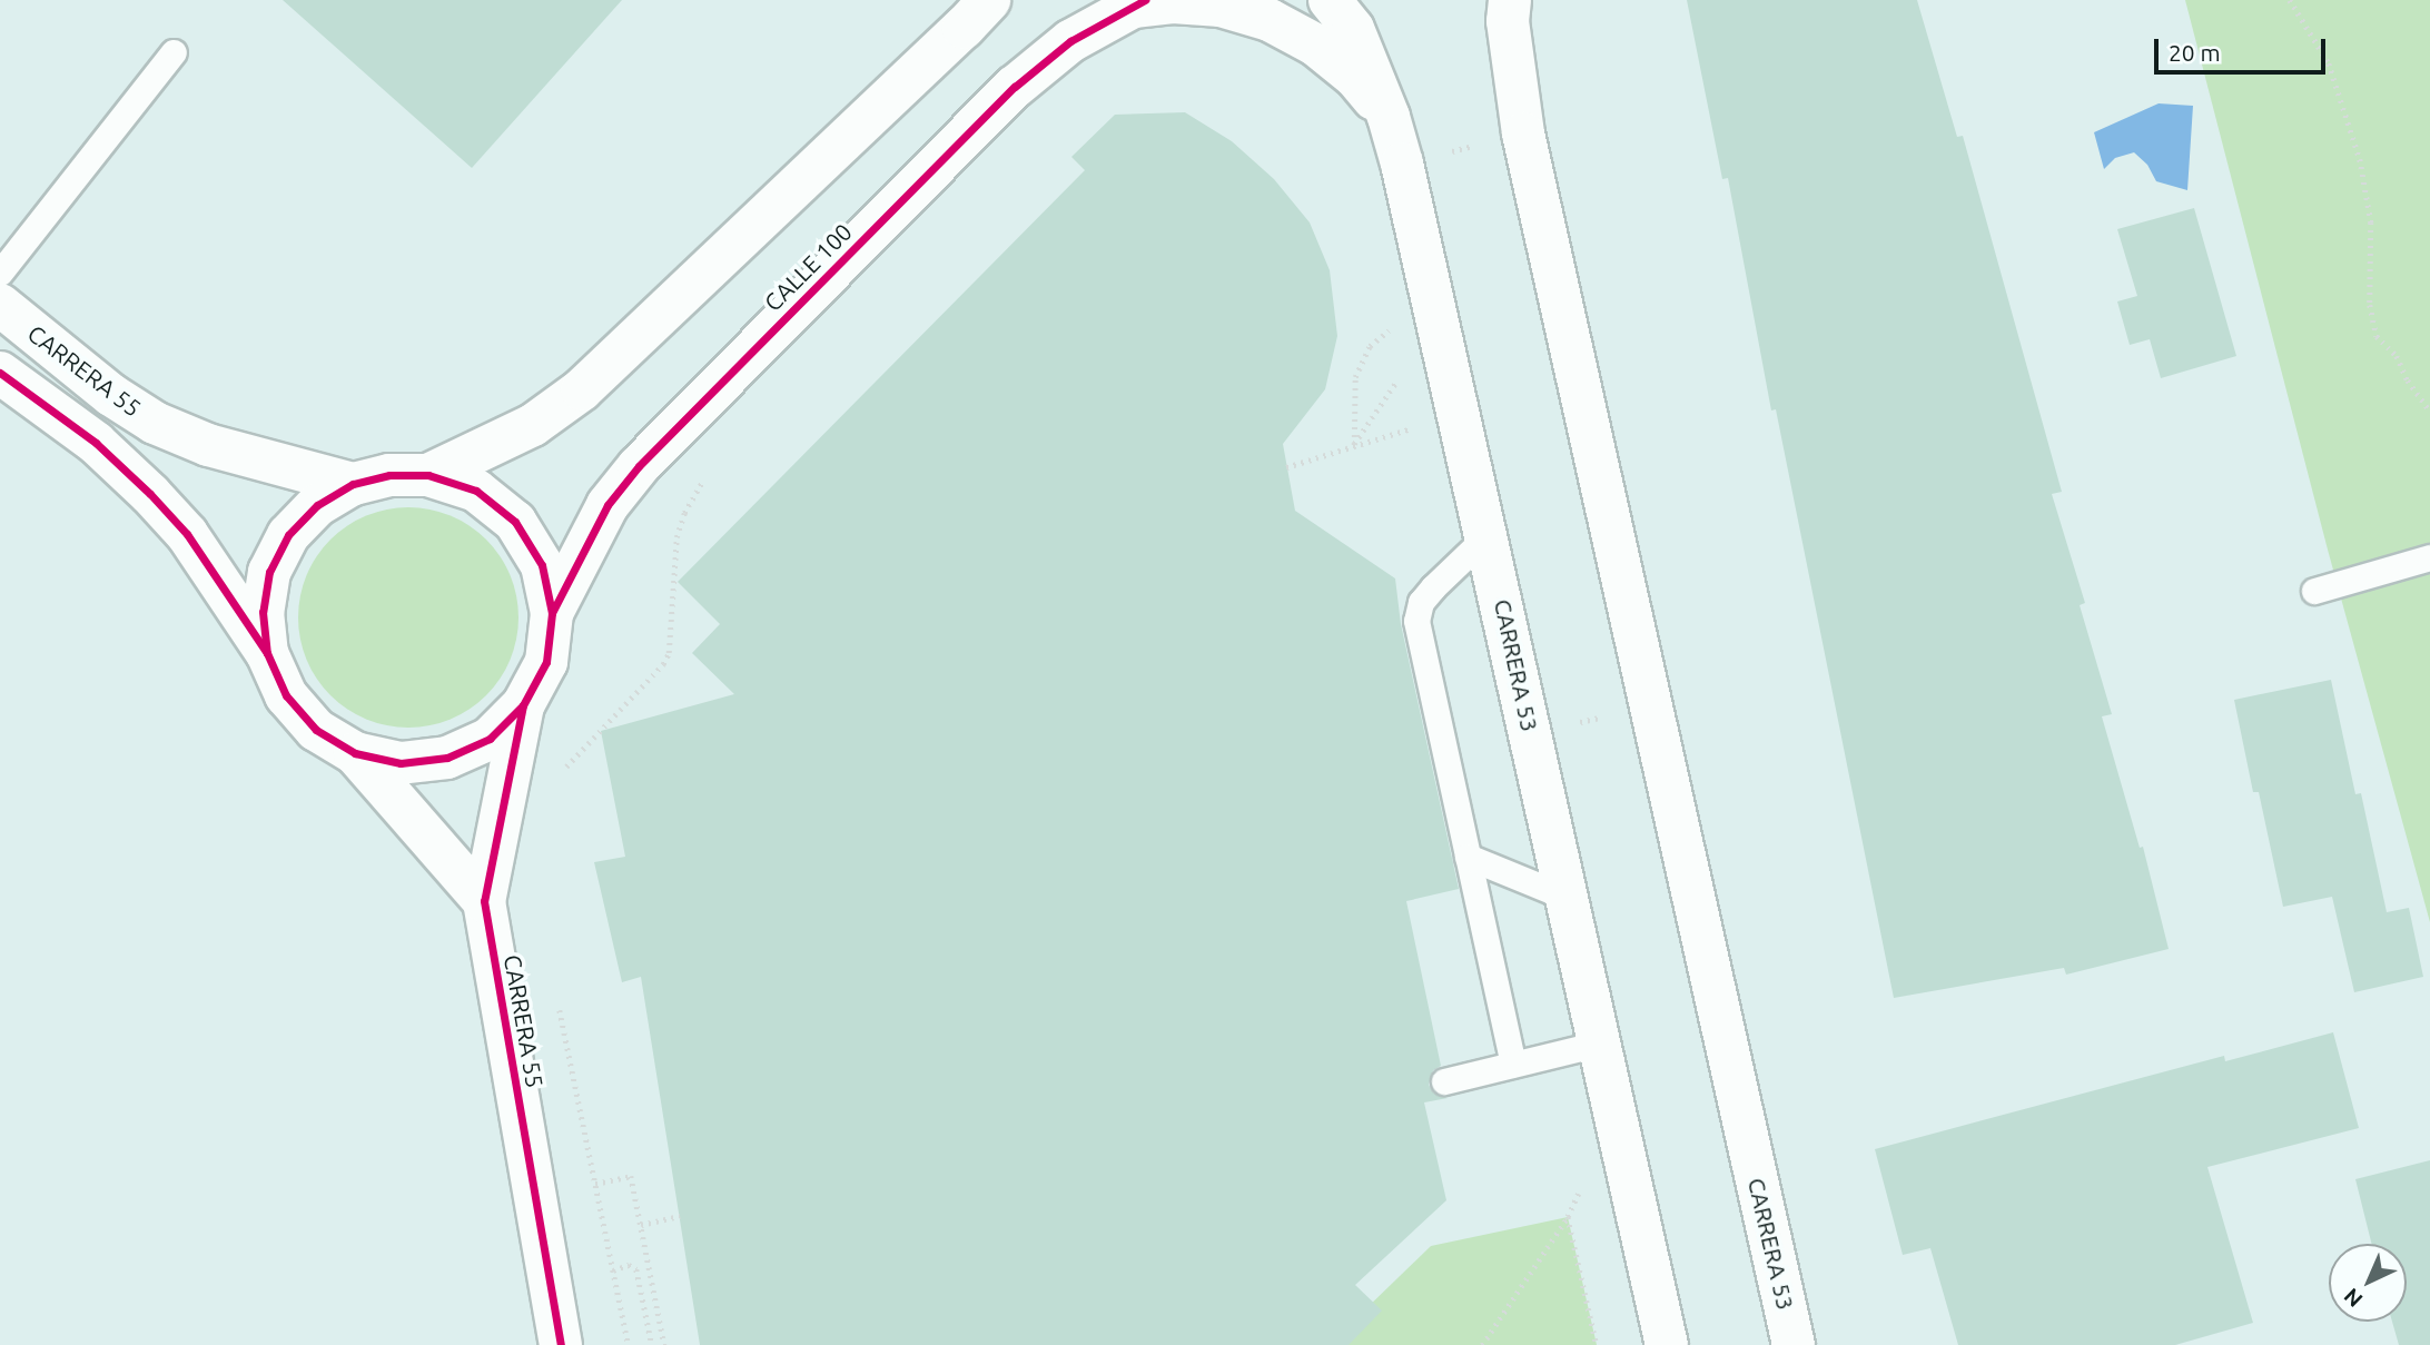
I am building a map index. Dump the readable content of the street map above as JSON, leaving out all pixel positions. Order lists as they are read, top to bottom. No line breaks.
{"streets":{"street":["CALLE 100","CARRERA 55","CARRERA 53"]},"scale_bar":"20 m","north":"bottom left"}
